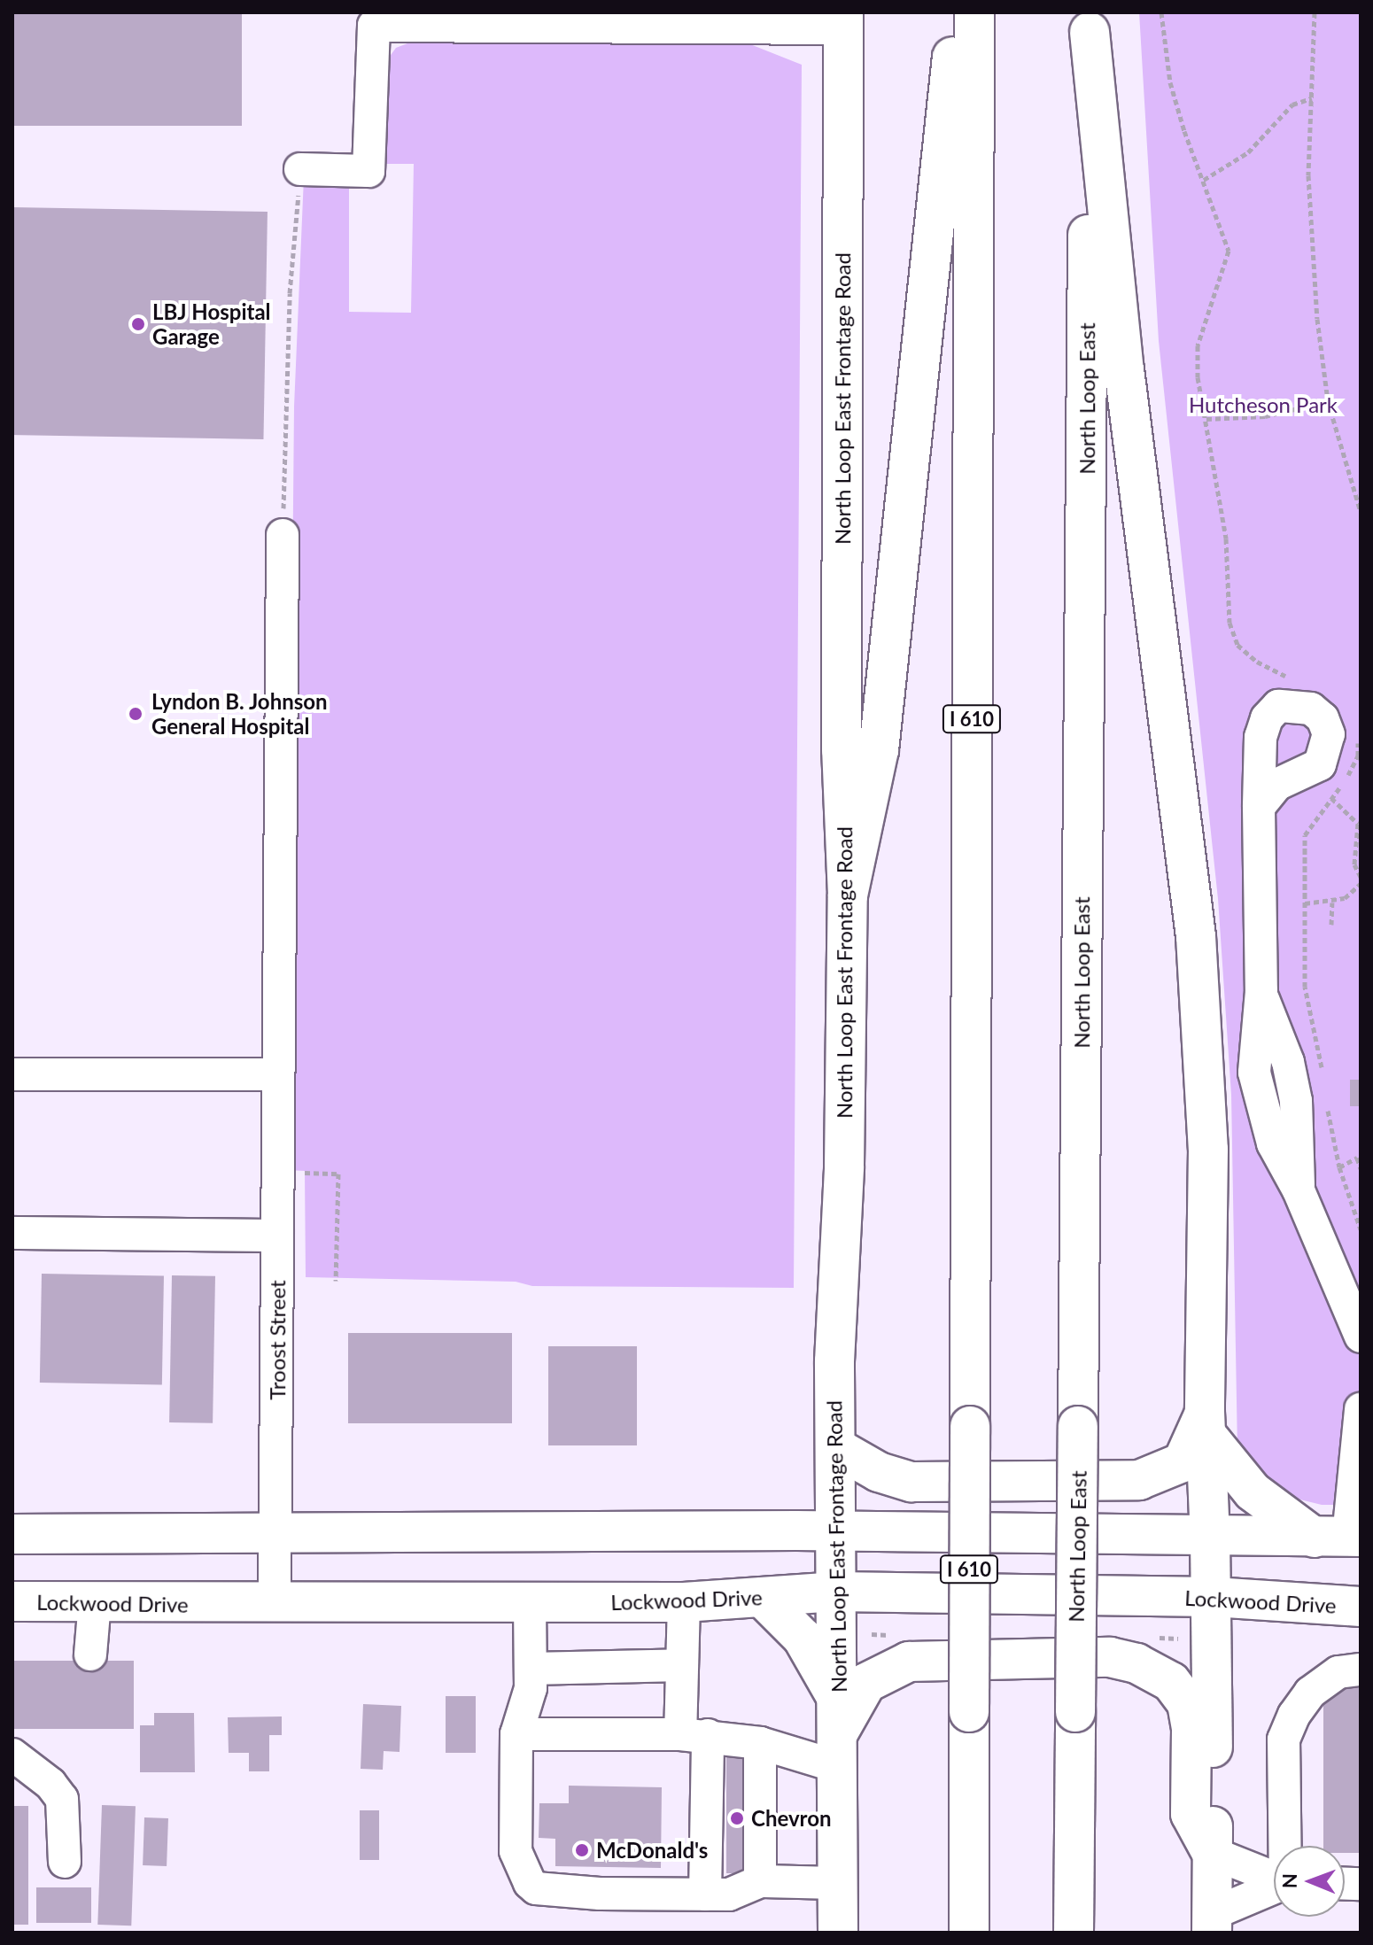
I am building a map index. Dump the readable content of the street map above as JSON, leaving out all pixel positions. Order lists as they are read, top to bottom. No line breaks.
{"streets":{"main road":["North Loop East Frontage Road","North Loop East","I 610","Lockwood Drive"],"street":["Troost Street"]},"crossings":[["North Loop East Frontage Road","Lockwood Drive"],["Troost Street","Lockwood Drive"]],"parks":["Hutcheson Park"],"places":["LBJ Hospital Garage","Lyndon B. Johnson General Hospital","Chevron","McDonald's"],"north":"left"}
